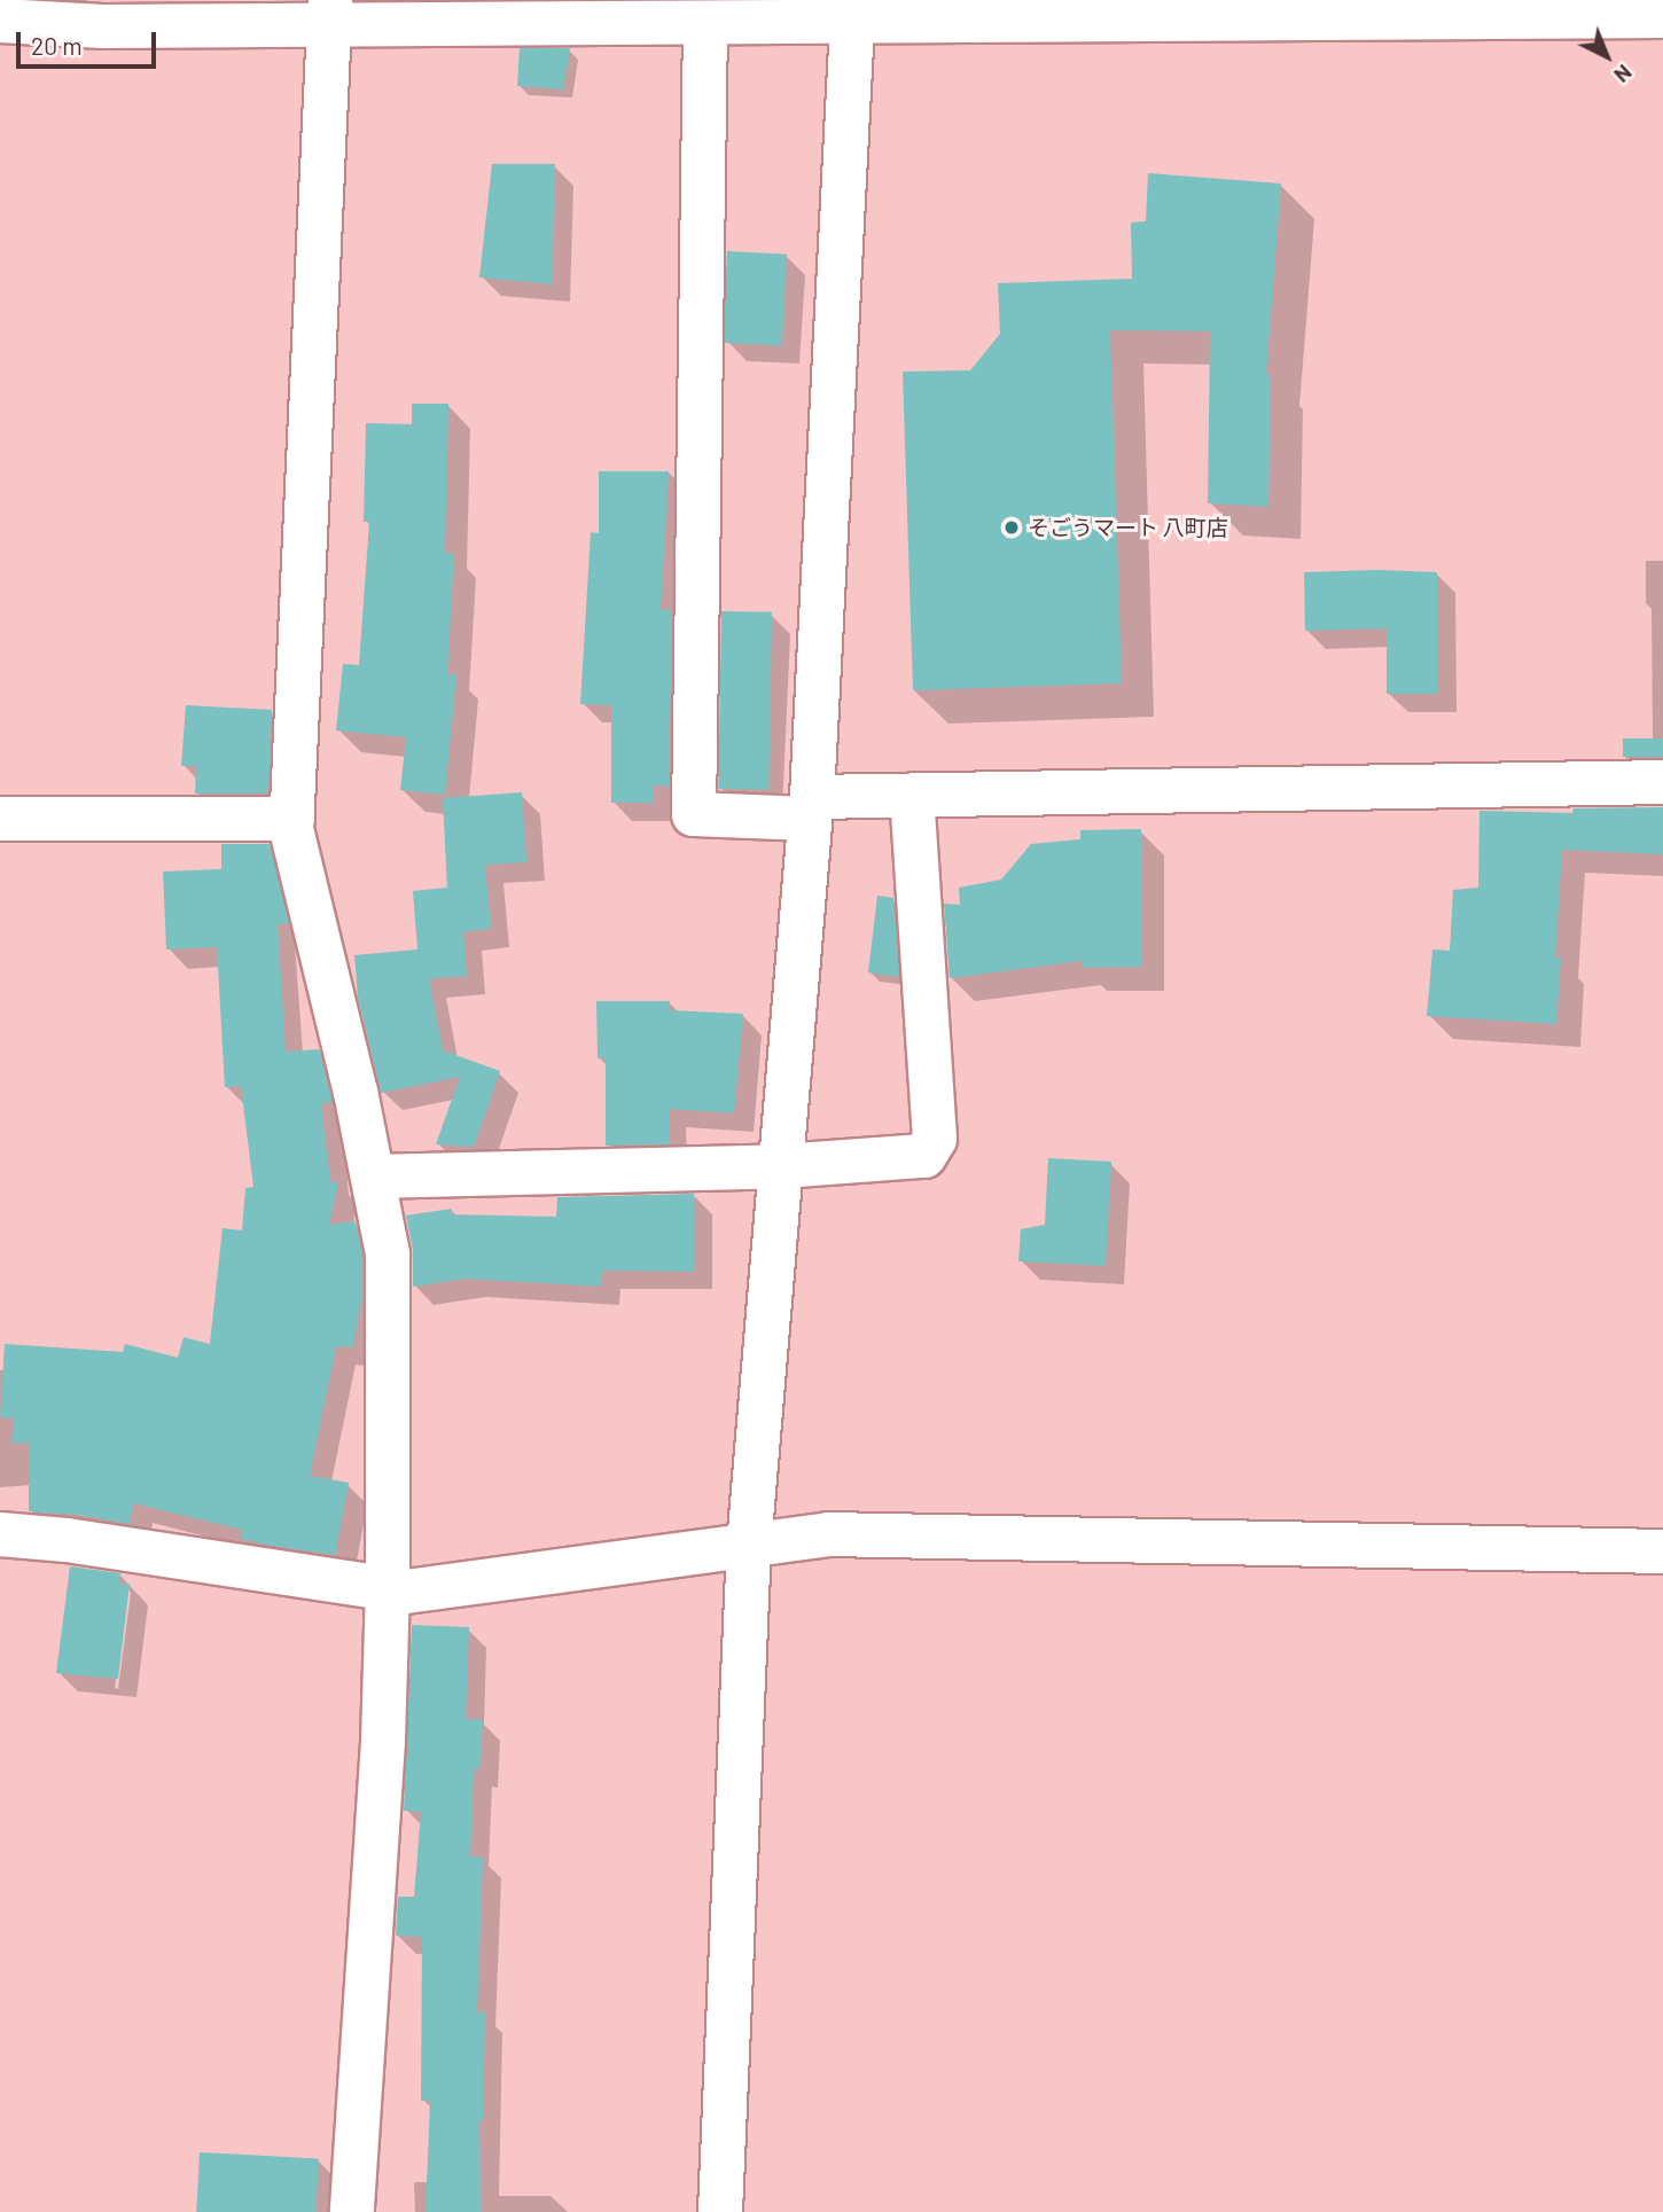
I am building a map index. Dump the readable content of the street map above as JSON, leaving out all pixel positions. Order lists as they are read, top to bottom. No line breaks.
{"places":["そごうマート 八町店"],"scale_bar":"20 m","north":"bottom right"}
